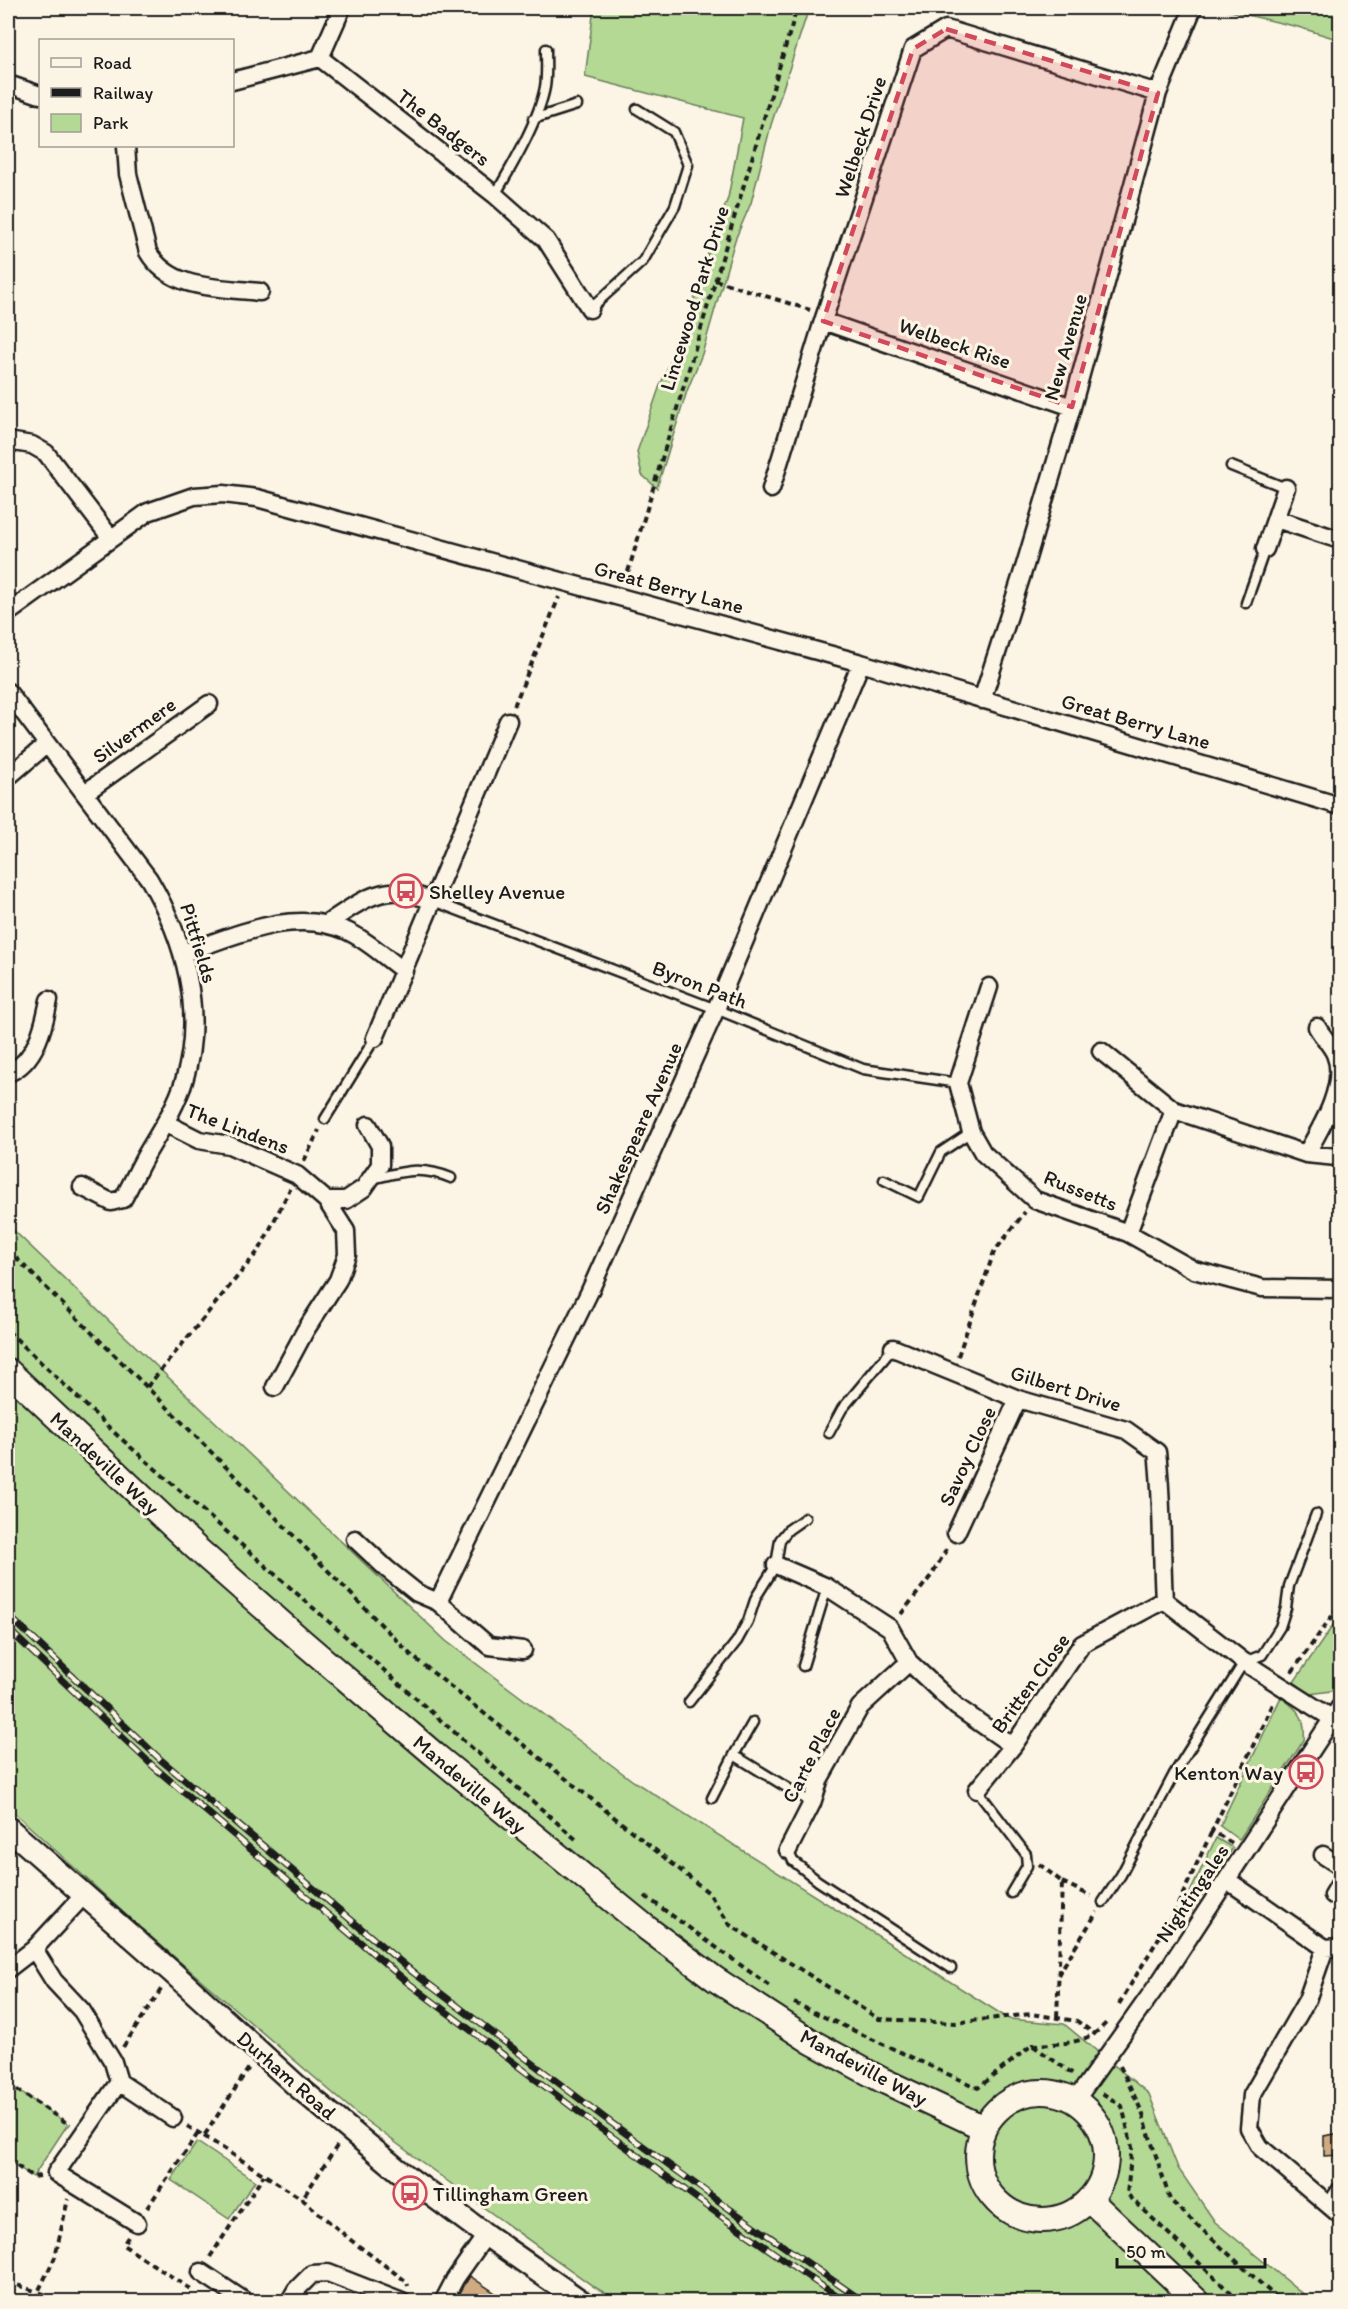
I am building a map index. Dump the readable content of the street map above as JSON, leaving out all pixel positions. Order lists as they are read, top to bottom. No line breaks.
{"streets":{"main road":["Mandeville Way"],"street":["The Badgers","Welbeck Drive","Welbeck Rise","New Avenue","Great Berry Lane","Silvermere","Pittfields","The Lindens","Shakespeare Avenue","Russetts","Gilbert Drive","Savoy Close","Britten Close","Carte Place","Nightingales","Durham Road"],"lane":["Byron Path"],"path":["Lincewood Park Drive"]},"crossings":[["Welbeck Drive","Welbeck Rise"],["Welbeck Drive","New Avenue"],["Lincewood Park Drive","Great Berry Lane"],["Welbeck Rise","New Avenue"],["New Avenue","Great Berry Lane"],["Great Berry Lane","Shakespeare Avenue"],["Silvermere","Pittfields"],["Pittfields","The Lindens"],["Byron Path","Shakespeare Avenue"],["Byron Path","Russetts"],["Gilbert Drive","Savoy Close"],["Gilbert Drive","Britten Close"],["Mandeville Way","Nightingales"]],"places":{"bus stop":["Shelley Avenue","Kenton Way","Tillingham Green"]},"legend":["Road","Railway","Park"],"scale_bar":"50 m"}
